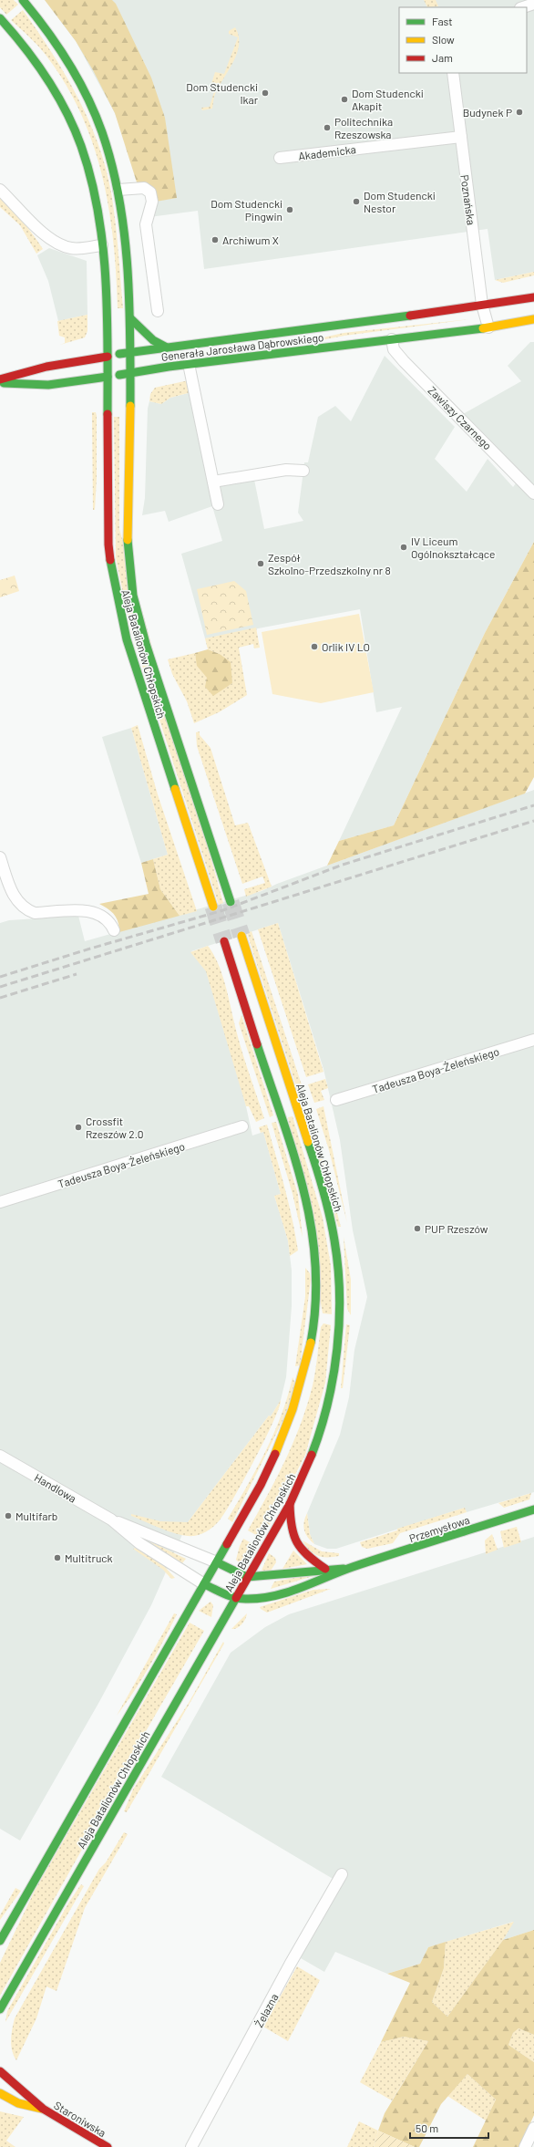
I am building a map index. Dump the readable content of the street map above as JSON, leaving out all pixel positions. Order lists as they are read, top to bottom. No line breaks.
{"streets":{"main road":["Generała Jarosława Dąbrowskiego","Aleja Batalionów Chłopskich","Przemysłowa","Staroniwska"],"street":["Akademicka","Poznańska","Zawiszy Czarnego","Tadeusza Boya-Żeleńskiego","Handlowa","Żelazna"]},"crossings":[["Akademicka","Poznańska"],["Poznańska","Generała Jarosława Dąbrowskiego"],["Generała Jarosława Dąbrowskiego","Zawiszy Czarnego"],["Generała Jarosława Dąbrowskiego","Aleja Batalionów Chłopskich"],["Aleja Batalionów Chłopskich","Handlowa"],["Aleja Batalionów Chłopskich","Przemysłowa"]],"places":["Dom Studencki Ikar","Dom Studencki Akapit","Budynek P","Politechnika Rzeszowska","Dom Studencki Nestor","Dom Studencki Pingwin","Archiwum X","IV Liceum Ogólnokształcące","Zespół Szkolno-Przedszkolny nr 8","Orlik IV LO","Crossfit Rzeszów 2.0","PUP Rzeszów","Multifarb","Multitruck"],"legend":["Fast","Slow","Jam"],"scale_bar":"50 m"}
